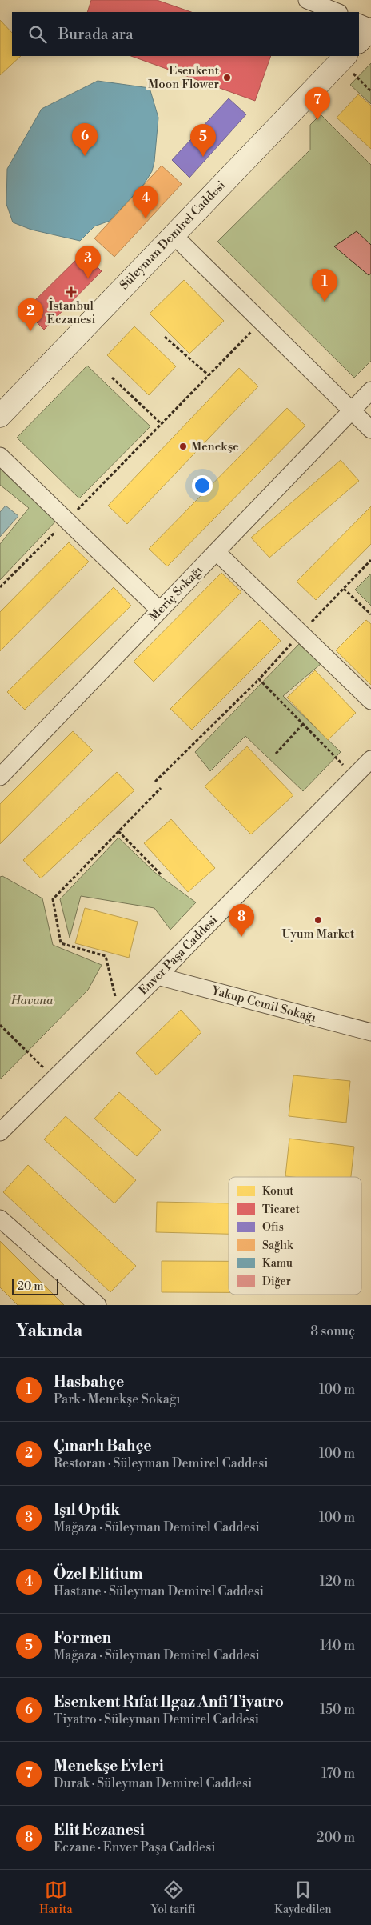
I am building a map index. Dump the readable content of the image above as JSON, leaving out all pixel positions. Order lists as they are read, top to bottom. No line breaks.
{"streets":{"main road":["Süleyman Demirel Caddesi"],"street":["Meriç Sokağı","Enver Paşa Caddesi","Yakup Cemil Sokağı"]},"crossings":[["Enver Paşa Caddesi","Yakup Cemil Sokağı"]],"parks":["Havana"],"places":{"other":["Esenkent Moon Flower","Menekşe","Uyum Market"],"health":["İstanbul Eczanesi"]},"legend":["Konut","Ticaret","Ofis","Sağlık","Kamu","Diğer"],"scale_bar":"20 m","page":{"search":"Burada ara","pins":["7","6","5","4","3","1","2","8"],"scale":"20 m","heading":["Yakında","8 sonuç"],"list":[{"mark":"1","name":"Hasbahçe","note":"Park · Menekşe Sokağı","value":"100 m"},{"mark":"2","name":"Çınarlı Bahçe","note":"Restoran · Süleyman Demirel Caddesi","value":"100 m"},{"mark":"3","name":"Işıl Optik","note":"Mağaza · Süleyman Demirel Caddesi","value":"100 m"},{"mark":"4","name":"Özel Elitium","note":"Hastane · Süleyman Demirel Caddesi","value":"120 m"},{"mark":"5","name":"Formen","note":"Mağaza · Süleyman Demirel Caddesi","value":"140 m"},{"mark":"6","name":"Esenkent Rıfat Ilgaz Anfi Tiyatro","note":"Tiyatro · Süleyman Demirel Caddesi","value":"150 m"},{"mark":"7","name":"Menekşe Evleri","note":"Durak · Süleyman Demirel Caddesi","value":"170 m"},{"mark":"8","name":"Elit Eczanesi","note":"Eczane · Enver Paşa Caddesi","value":"200 m"}],"nav":["Harita","Yol tarifi","Kaydedilen"]}}
